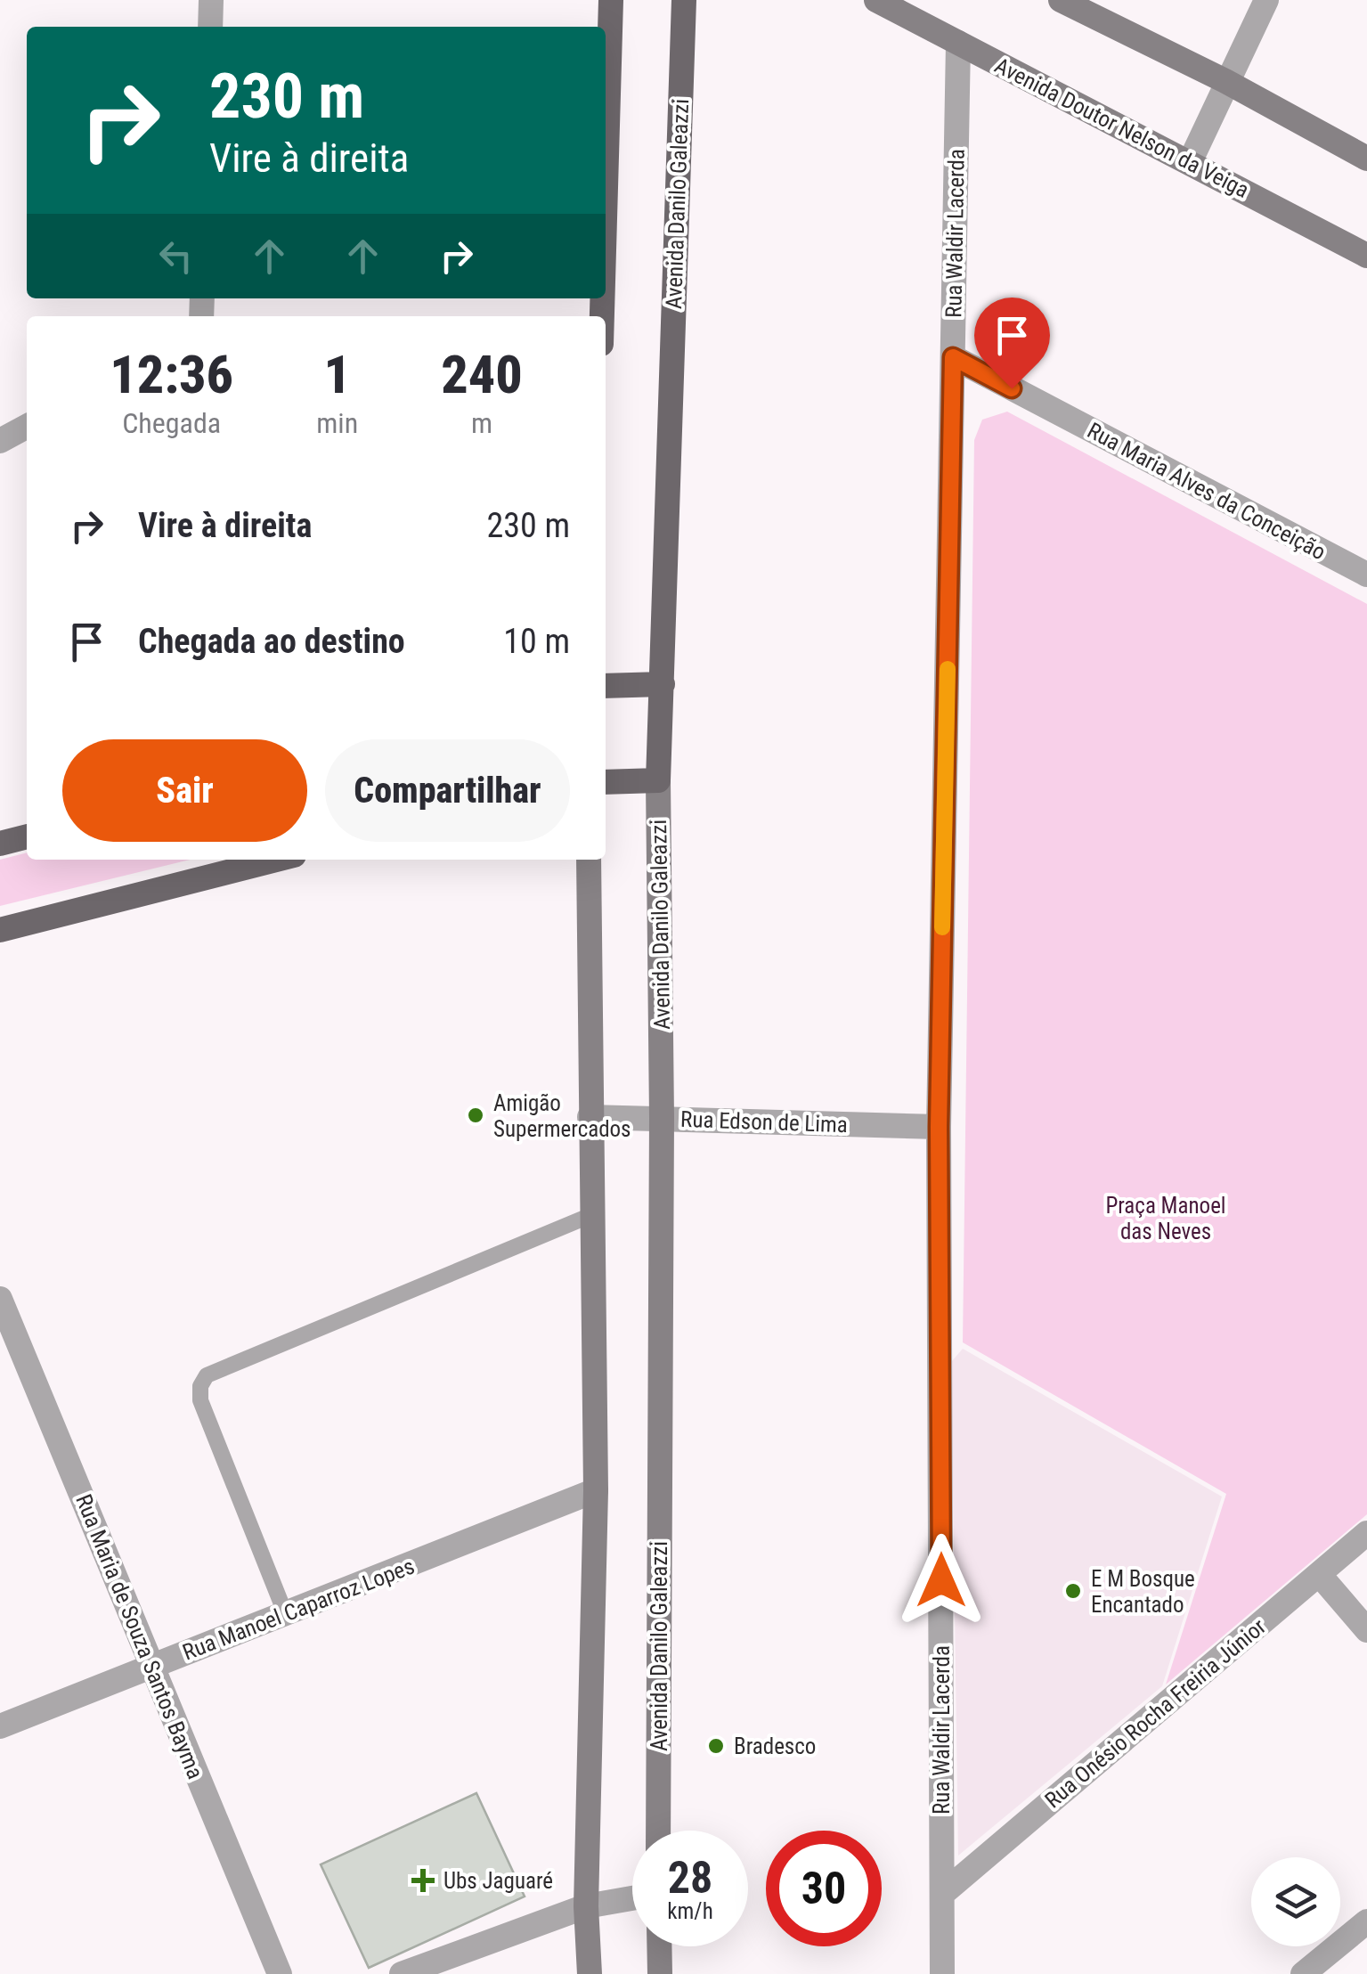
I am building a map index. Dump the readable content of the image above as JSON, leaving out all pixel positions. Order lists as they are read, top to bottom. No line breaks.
{"streets":{"main road":["Avenida Doutor Nelson da Veiga","Avenida Danilo Galeazzi"],"street":["Rua Waldir Lacerda","Rua Maria Alves da Conceição","Rua Edson de Lima","Rua Manoel Caparroz Lopes","Rua Maria de Souza Santos Bayma","Rua Onésio Rocha Freiria Júnior"]},"crossings":[["Avenida Doutor Nelson da Veiga","Rua Waldir Lacerda"],["Avenida Danilo Galeazzi","Rua Edson de Lima"],["Rua Waldir Lacerda","Rua Maria Alves da Conceição"],["Rua Waldir Lacerda","Rua Edson de Lima"],["Rua Waldir Lacerda","Rua Onésio Rocha Freiria Júnior"],["Rua Manoel Caparroz Lopes","Rua Maria de Souza Santos Bayma"]],"parks":["Praça Manoel das Neves"],"places":{"other":["Amigão Supermercados","E M Bosque Encantado","Bradesco"],"health":["Ubs Jaguaré"]},"page":{"turn":["230 m","Vire à direita"],"eta":["12:36","Chegada","1","min","240","m"],"list":[{"name":"Vire à direita","value":"230 m"},{"name":"Chegada ao destino","value":"10 m"}],"buttons":["Sair","Compartilhar"],"speed":"28 km/h","limit":"30"}}
